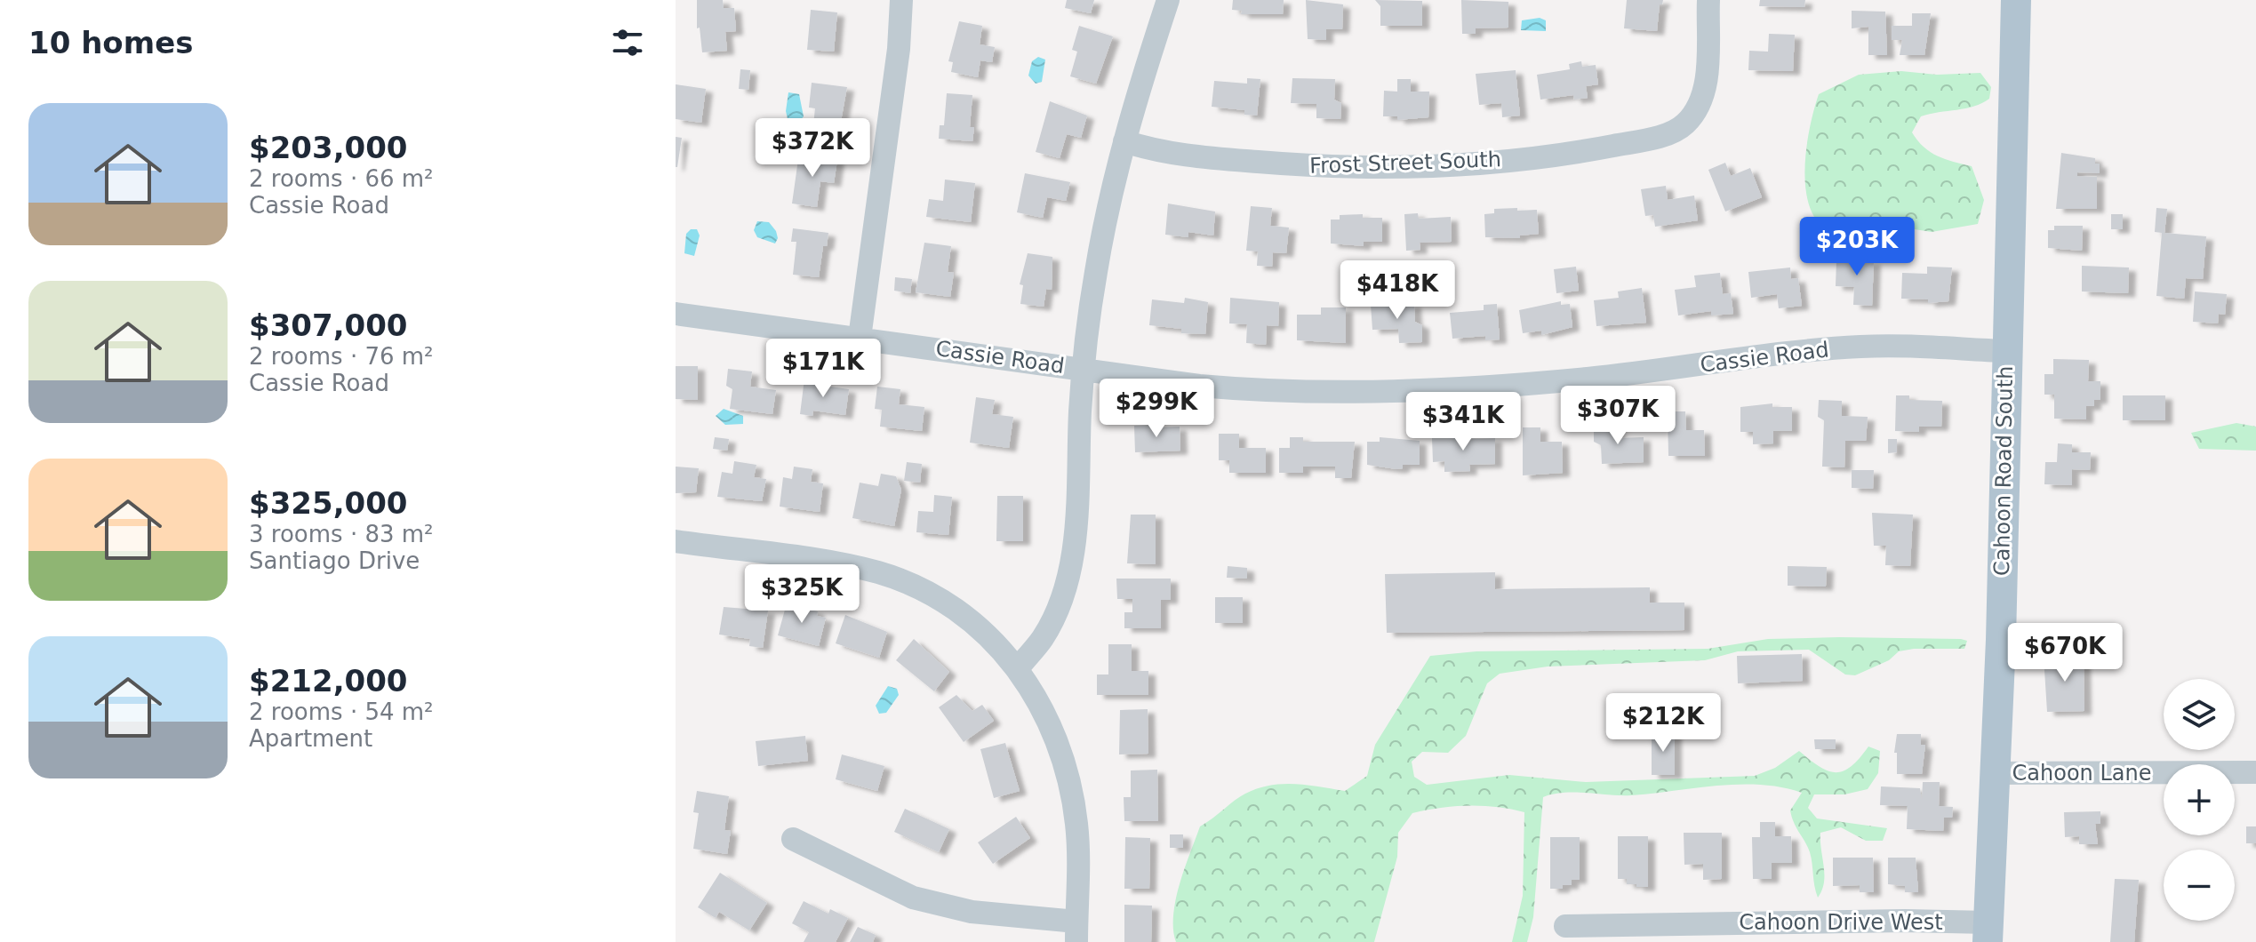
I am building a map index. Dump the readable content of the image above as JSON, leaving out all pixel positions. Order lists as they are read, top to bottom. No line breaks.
{"streets":{"main road":["Cahoon Road South"],"street":["Frost Street South","Cassie Road","Cahoon Lane","Cahoon Drive West"]},"crossings":[["Cassie Road","Cahoon Road South"],["Cahoon Road South","Cahoon Lane"],["Cahoon Road South","Cahoon Drive West"]],"page":{"heading":"10 homes","list":[{"name":"$203,000","note":"2 rooms · 66 m² · Cassie Road"},{"name":"$307,000","note":"2 rooms · 76 m² · Cassie Road"},{"name":"$325,000","note":"3 rooms · 83 m² · Santiago Drive"},{"name":"$212,000","note":"2 rooms · 54 m² · Apartment"}],"price":["$372K","$203K","$418K","$171K","$299K","$307K","$341K","$325K","$670K","$212K"],"map_buttons":["+","−"]}}
